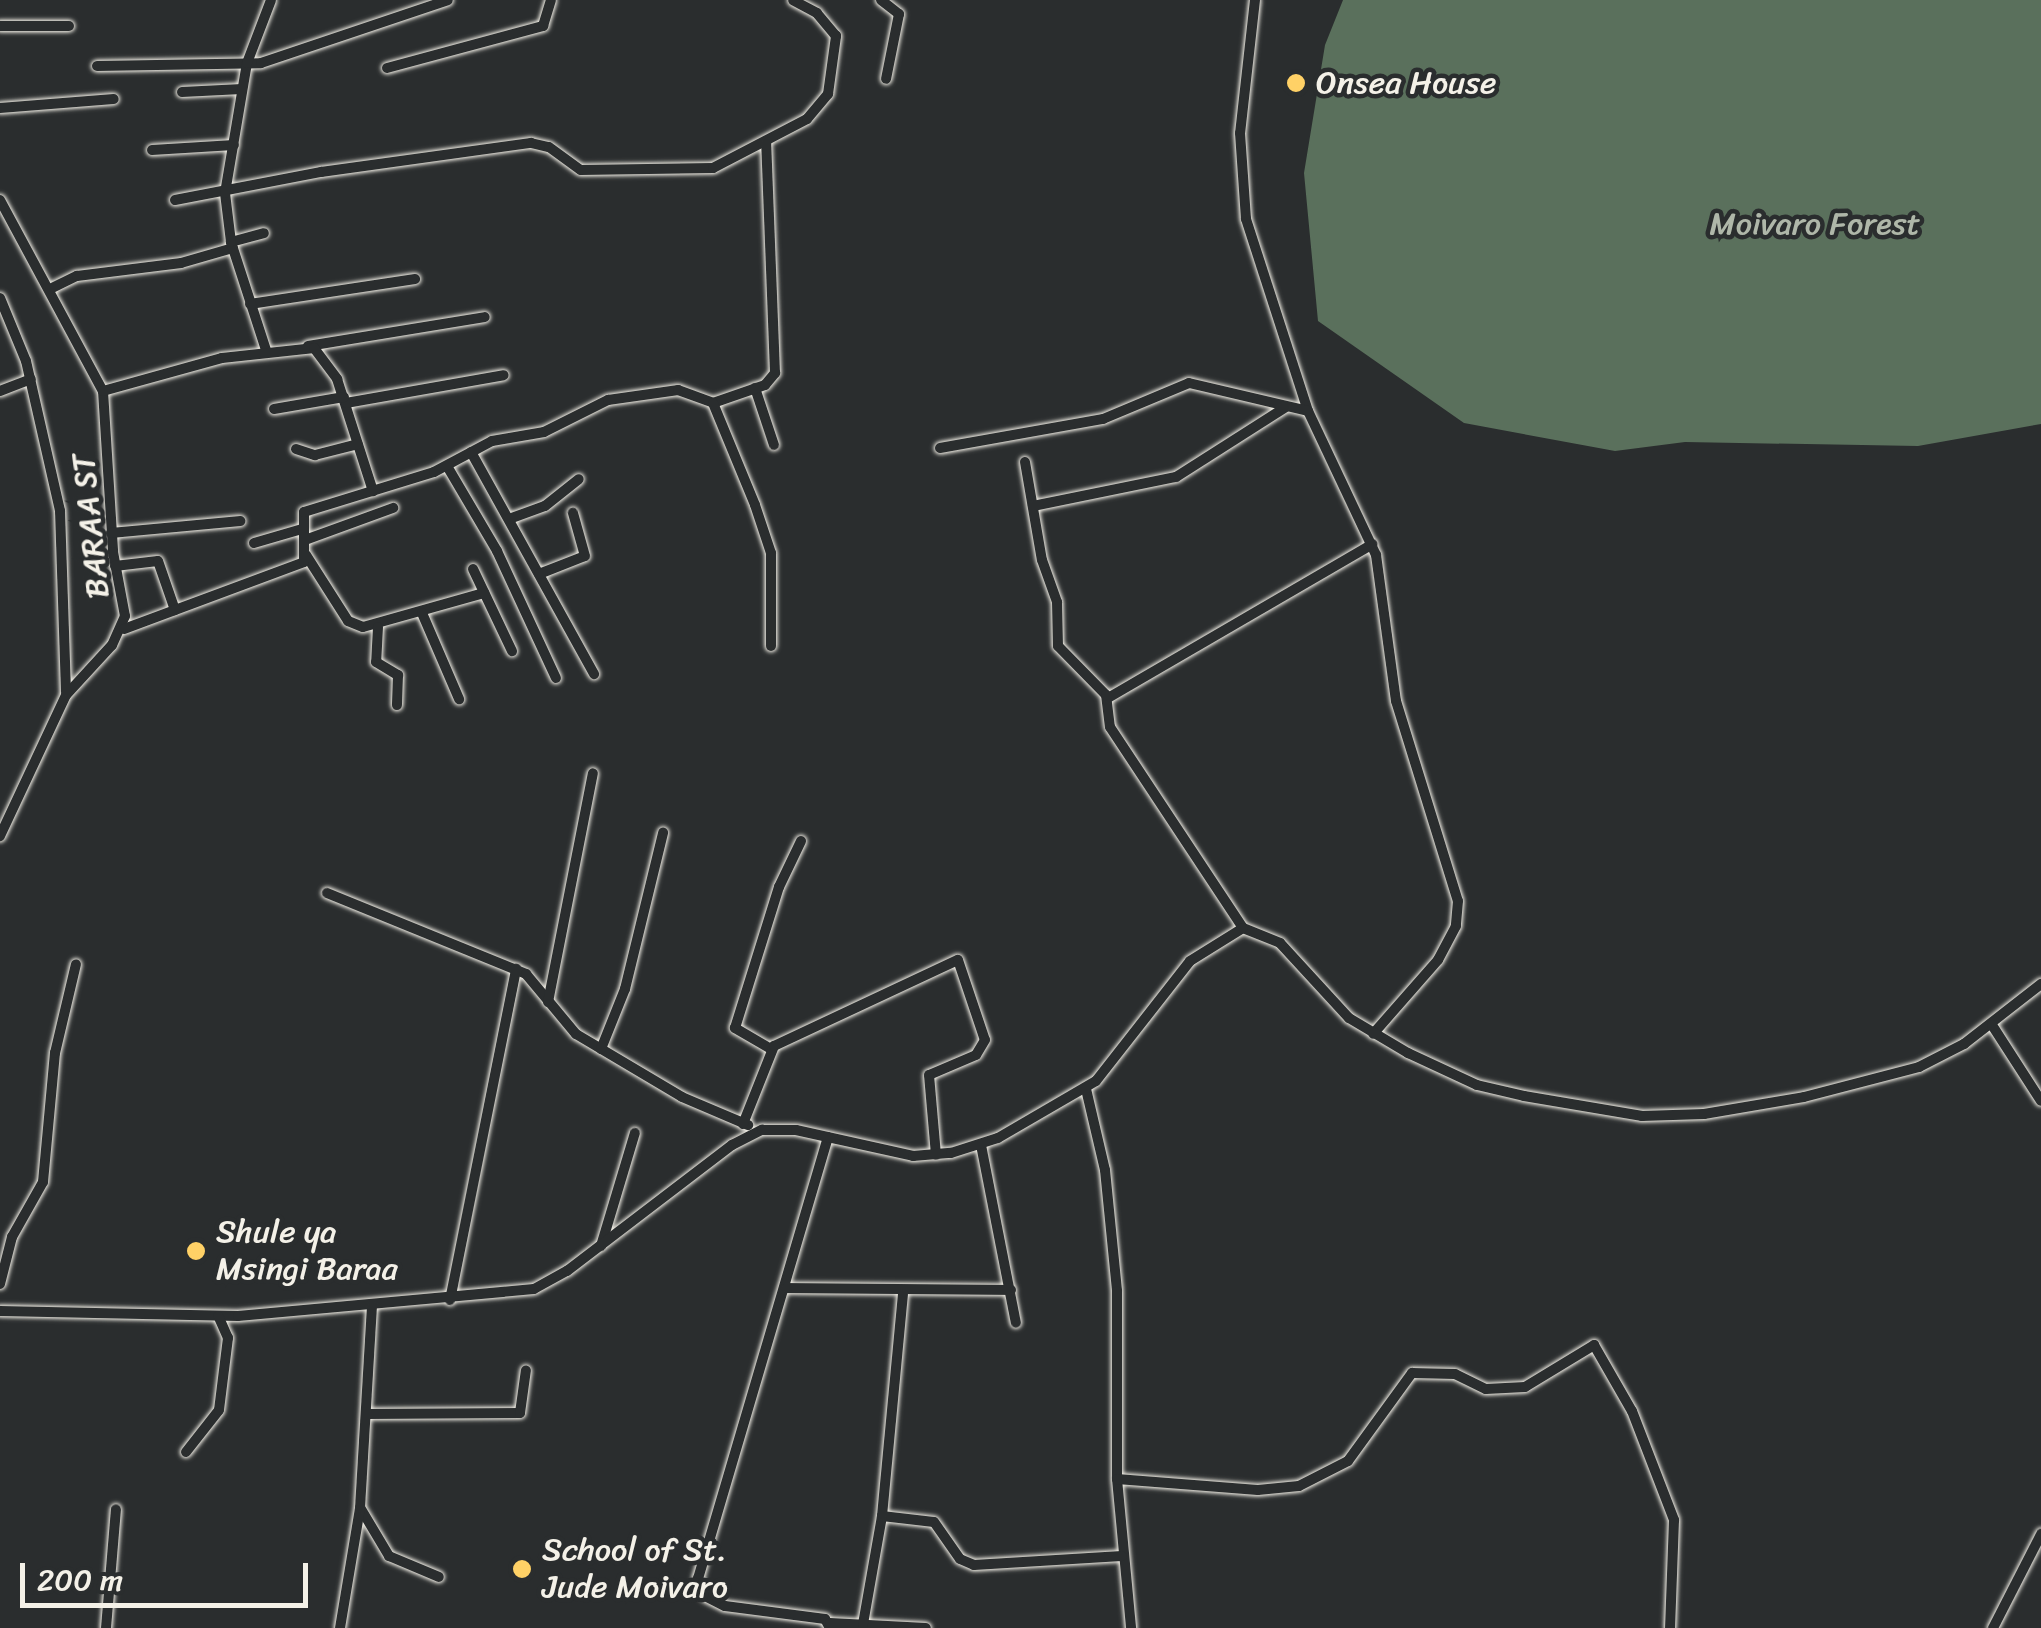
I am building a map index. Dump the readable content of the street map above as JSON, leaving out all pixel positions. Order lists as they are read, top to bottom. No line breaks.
{"streets":{"street":["BARAA ST"]},"parks":["Moivaro Forest"],"places":["Onsea House","Shule ya Msingi Baraa","School of St. Jude Moivaro"],"scale_bar":"200 m"}
